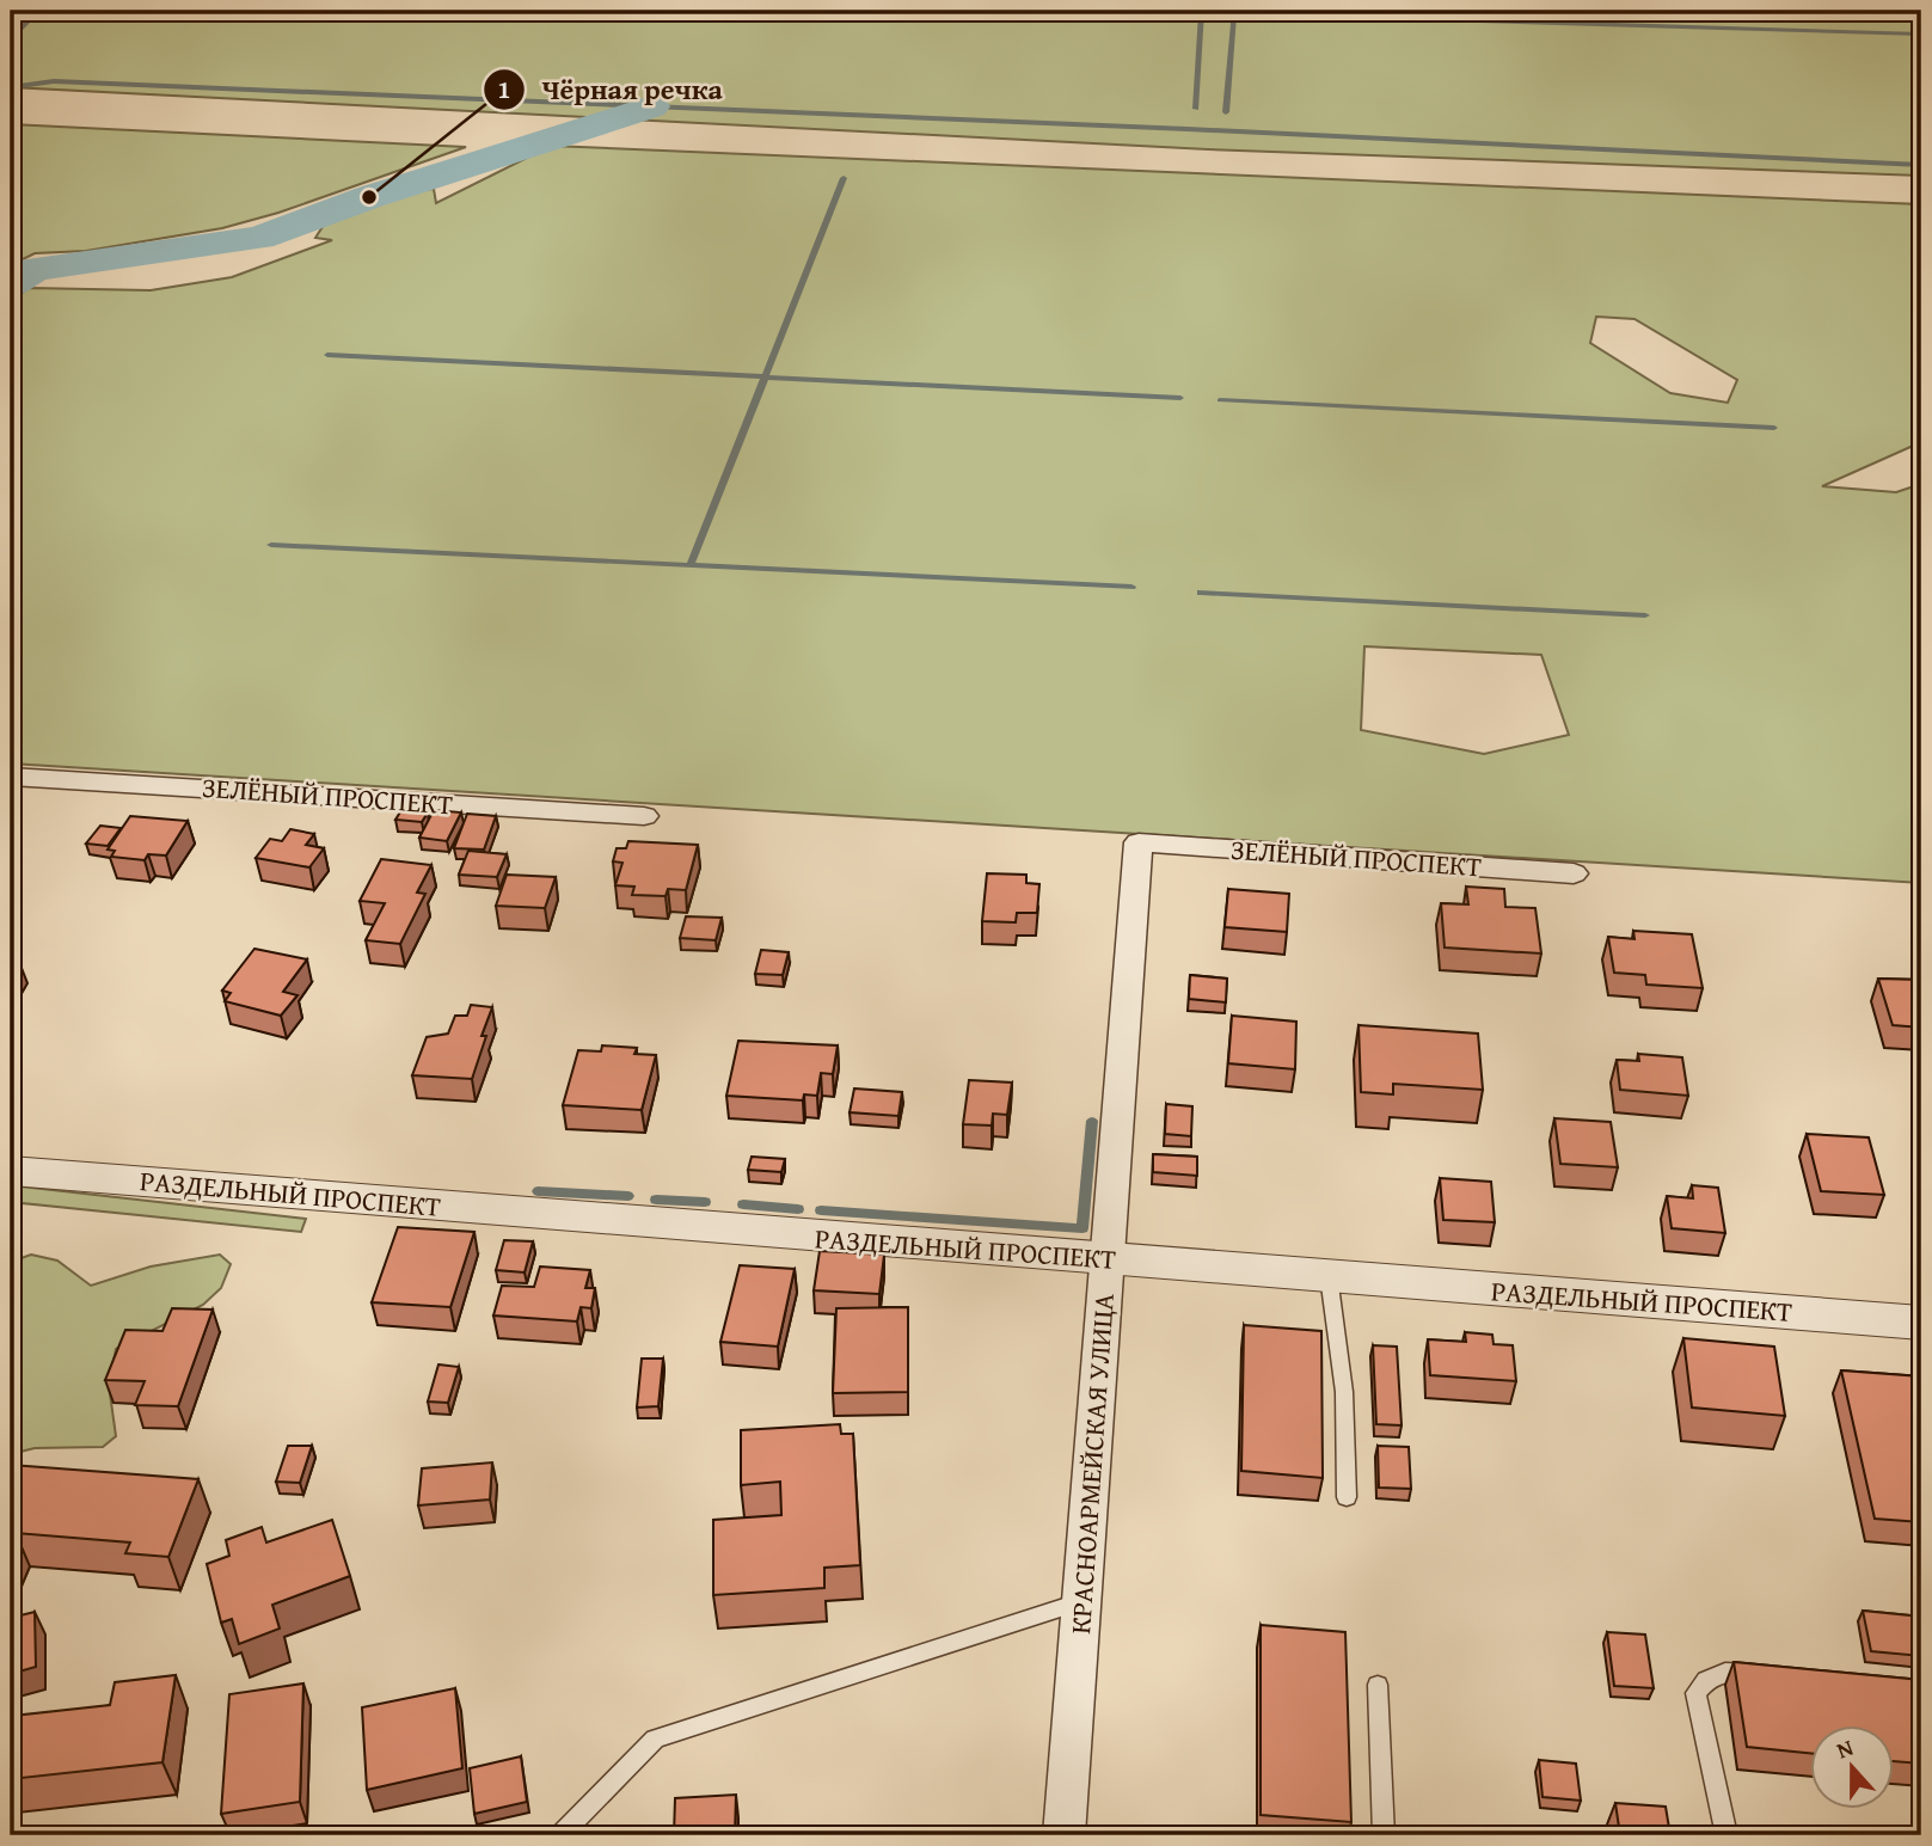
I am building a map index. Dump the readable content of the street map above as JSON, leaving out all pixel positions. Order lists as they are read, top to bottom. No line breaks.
{"streets":{"street":["ЗЕЛЁНЫЙ ПРОСПЕКТ","РАЗДЕЛЬНЫЙ ПРОСПЕКТ","КРАСНОАРМЕЙСКАЯ УЛИЦА"]},"crossings":[["ЗЕЛЁНЫЙ ПРОСПЕКТ","КРАСНОАРМЕЙСКАЯ УЛИЦА"],["РАЗДЕЛЬНЫЙ ПРОСПЕКТ","КРАСНОАРМЕЙСКАЯ УЛИЦА"]],"places":["Чёрная речка"],"north":"top"}
